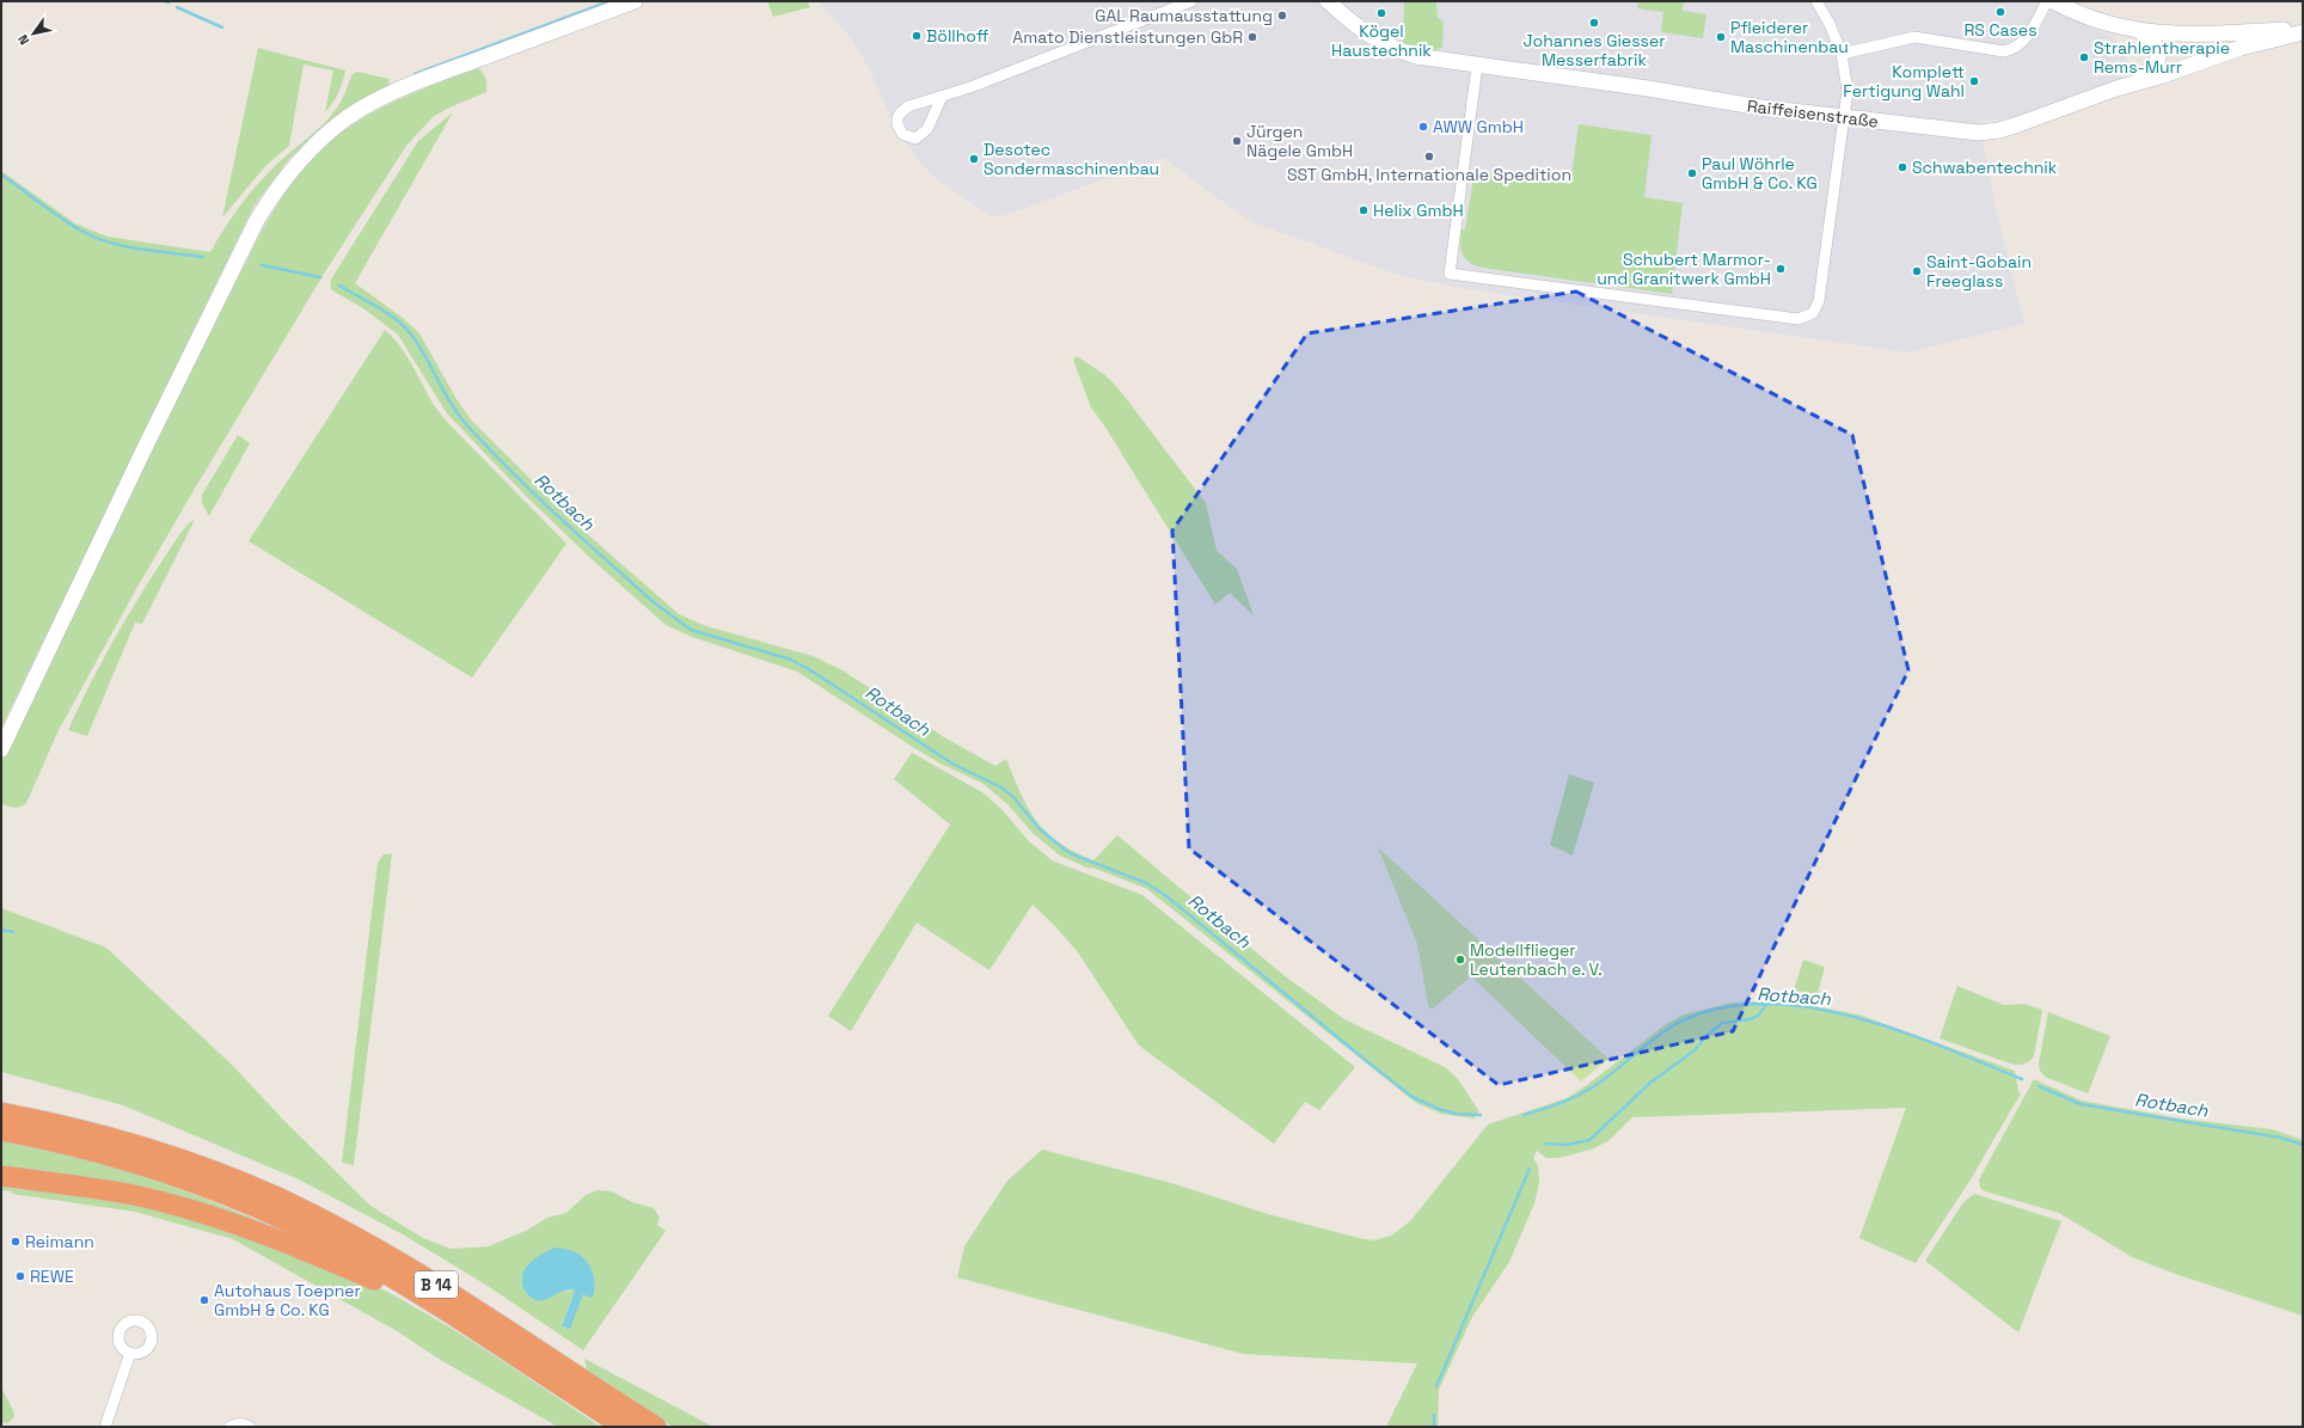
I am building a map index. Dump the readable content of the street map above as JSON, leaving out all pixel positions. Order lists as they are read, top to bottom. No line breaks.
{"streets":{"highway":["B 14"],"main road":["Raiffeisenstraße"]},"water":["Rotbach"],"places":["RS Cases","Kögel Haustechnik","GAL Raumausstattung","Johannes Giesser Messerfabrik","Böllhoff","Amato Dienstleistungen GbR","Pfleiderer Maschinenbau","Strahlentherapie Rems-Murr","Komplett Fertigung Wahl","AWW GmbH","Jürgen Nägele GmbH","SST GmbH, Internationale Spedition","Desotec Sondermaschinenbau","Schwabentechnik","Paul Wöhrle GmbH & Co. KG","Helix GmbH","Schubert Marmor- und Granitwerk GmbH","Saint-Gobain Freeglass","Modellflieger Leutenbach e. V.","Reimann","REWE","Autohaus Toepner GmbH & Co. KG"],"north":"bottom left"}
